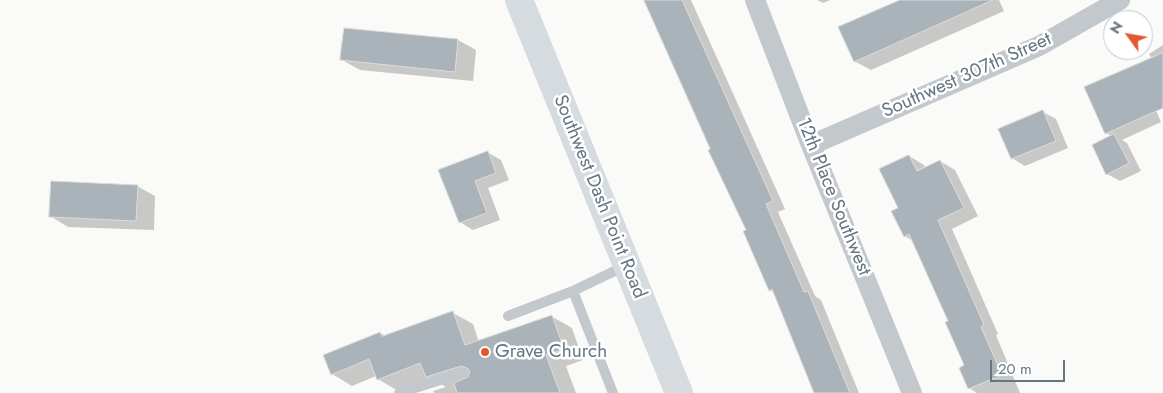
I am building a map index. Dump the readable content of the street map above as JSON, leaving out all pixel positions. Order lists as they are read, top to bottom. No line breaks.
{"streets":{"main road":["Southwest Dash Point Road"],"street":["Southwest 307th Street","12th Place Southwest"]},"crossings":[["Southwest 307th Street","12th Place Southwest"]],"places":["Grave Church"],"scale_bar":"20 m","north":"top left"}
